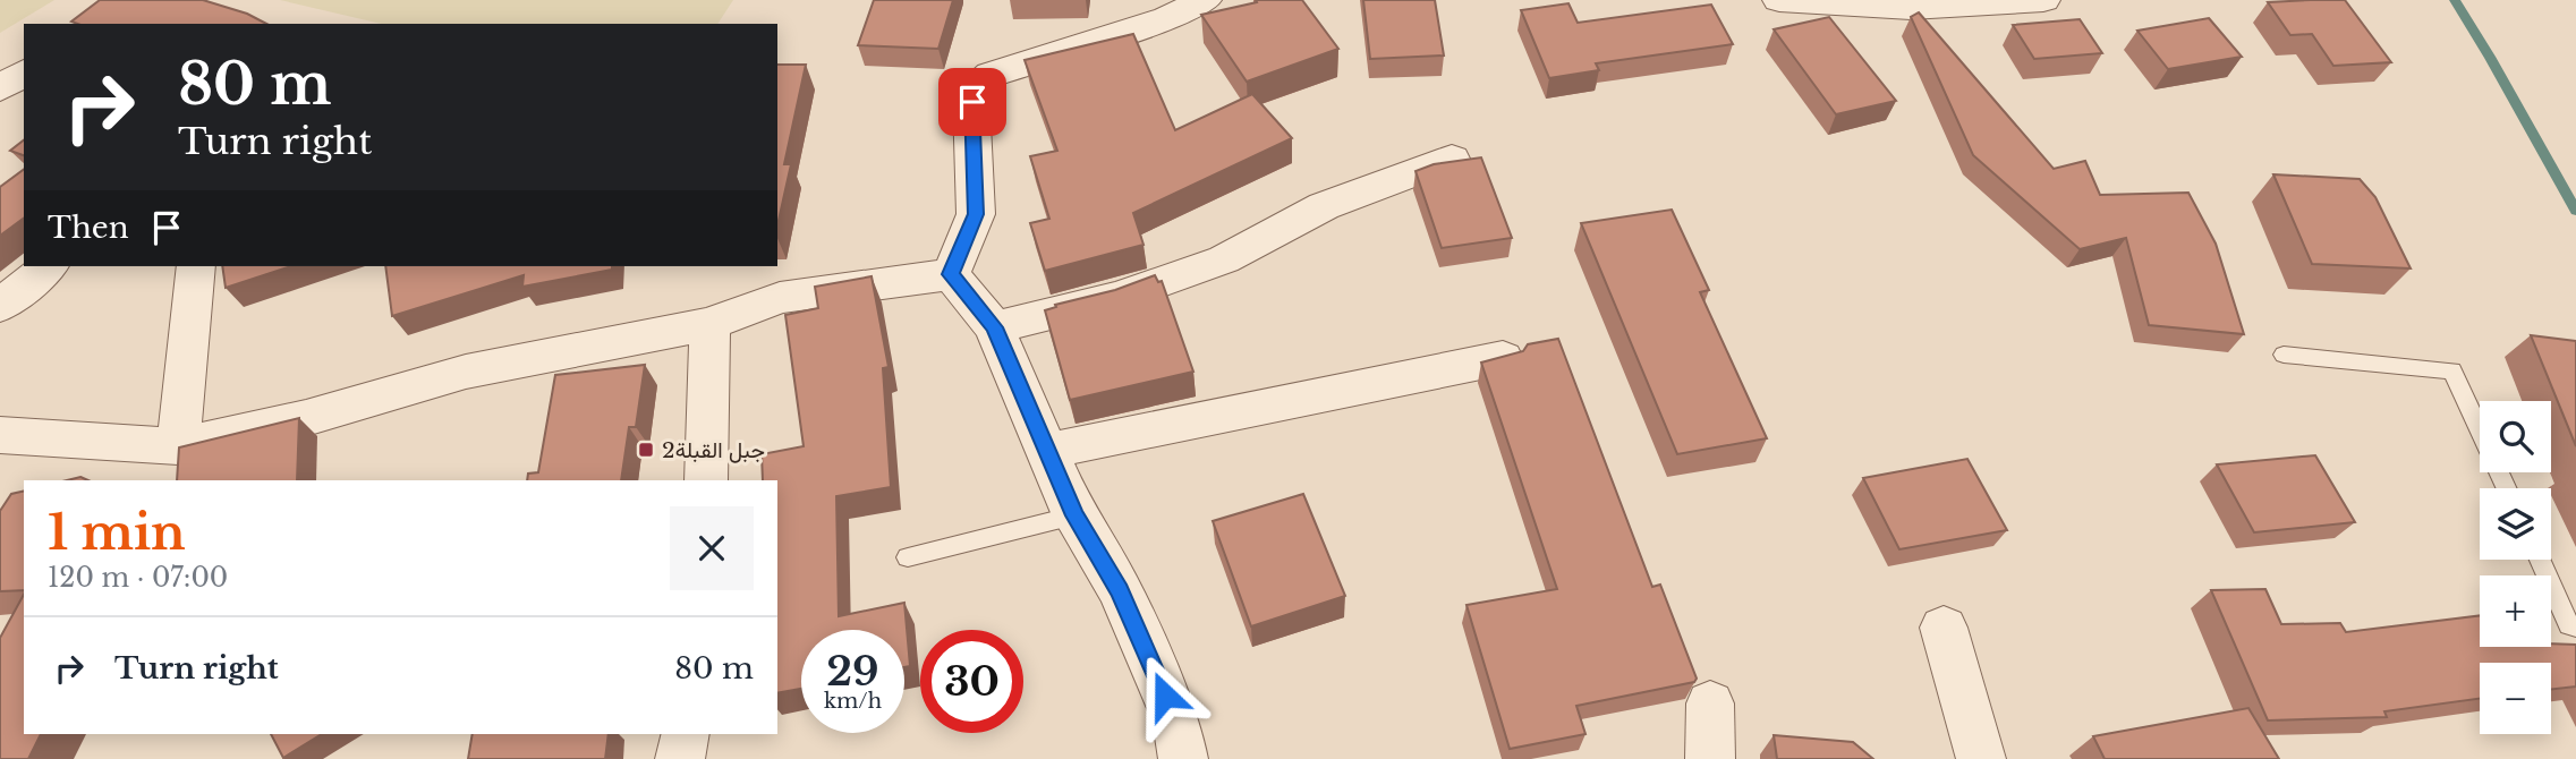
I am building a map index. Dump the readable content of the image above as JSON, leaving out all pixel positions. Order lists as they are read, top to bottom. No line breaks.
{"places":{"transit":["جبل القبلة2"]},"page":{"turn":["80 m","Turn right"],"then":"Then","map_buttons":["+","−"],"heading":["1 min","120 m · 07:00"],"list":[{"name":"Turn right","value":"80 m"}],"speed":"29 km/h","limit":"30"}}
